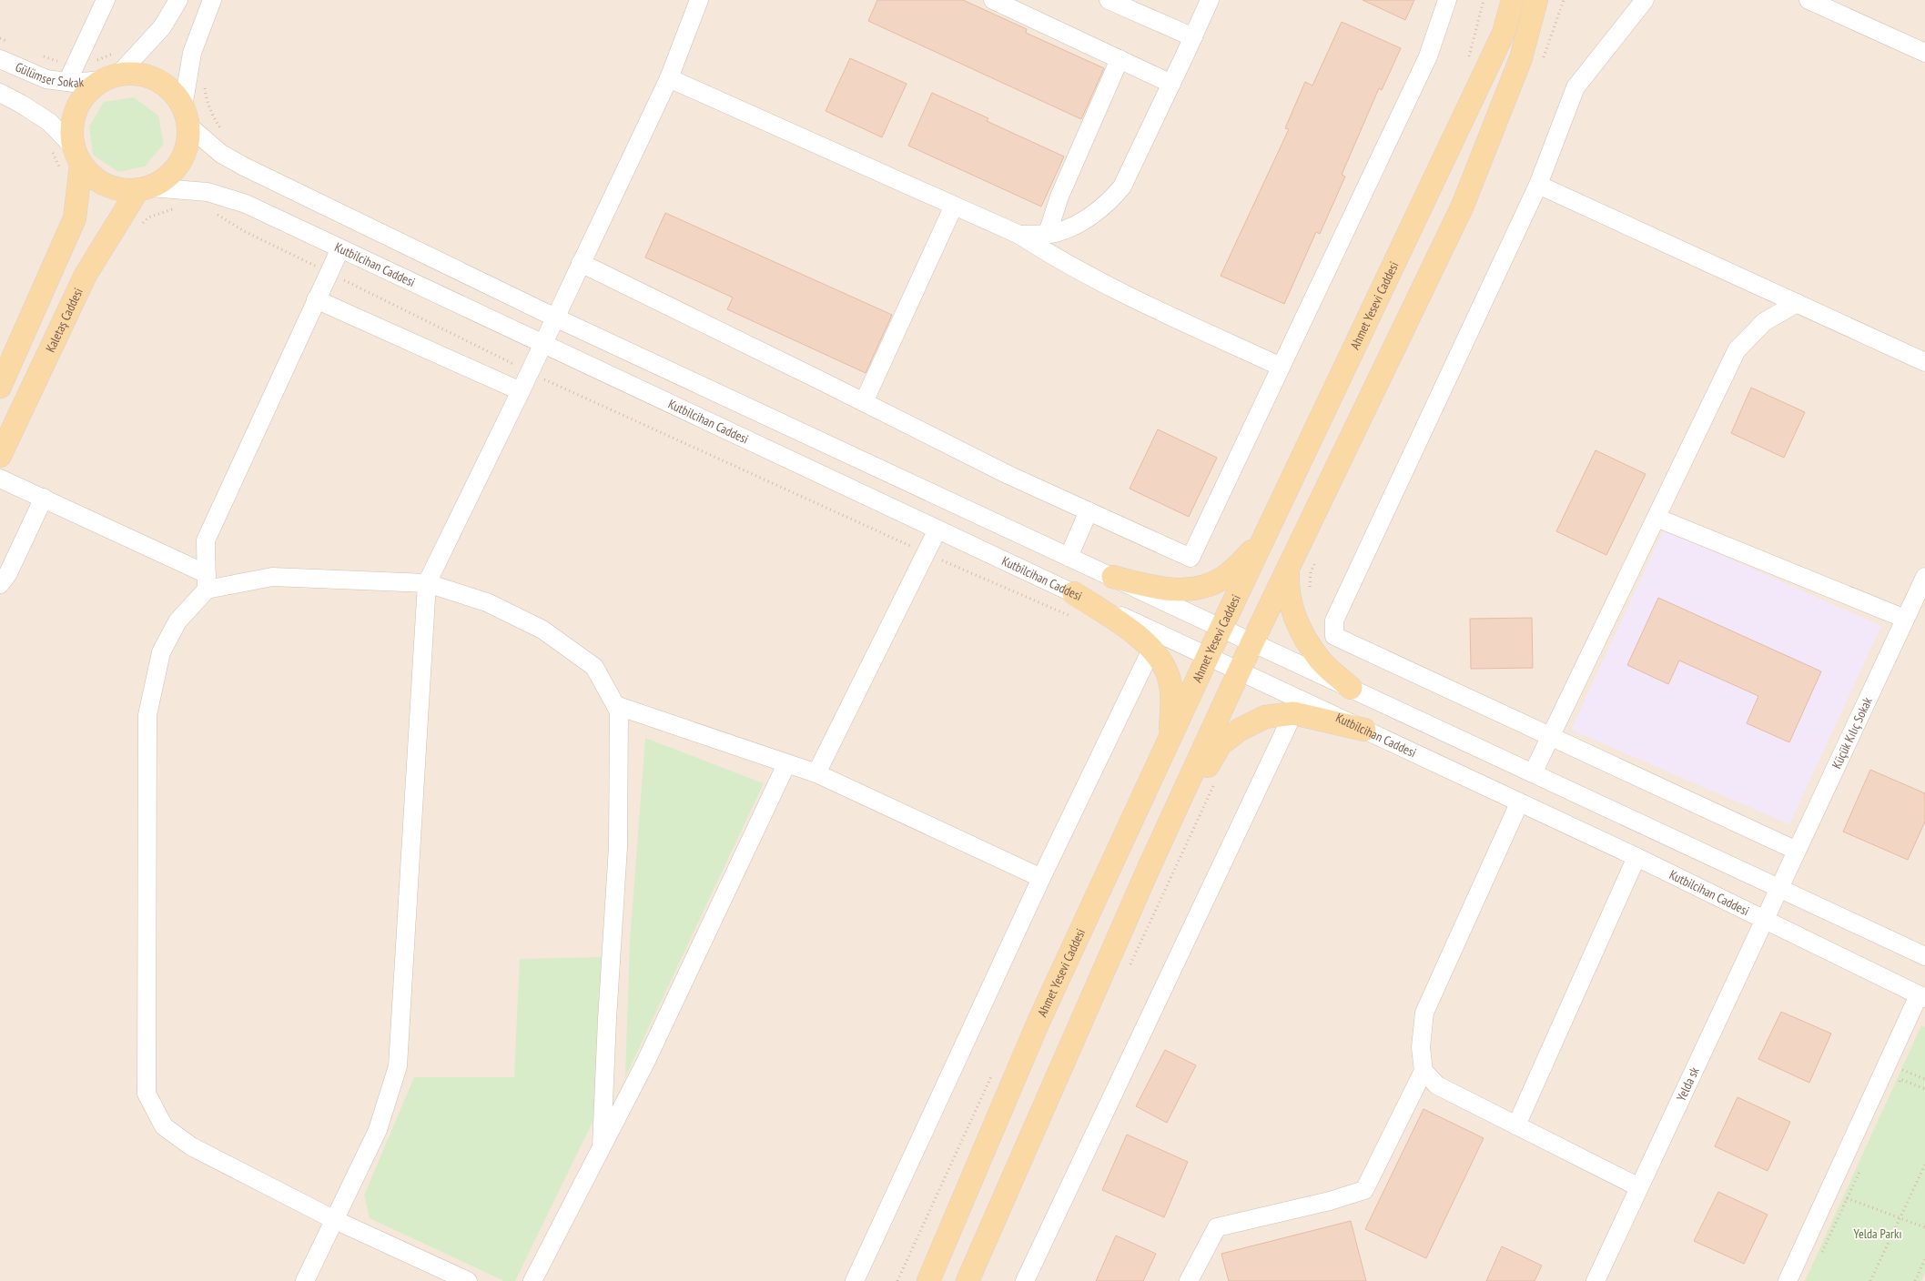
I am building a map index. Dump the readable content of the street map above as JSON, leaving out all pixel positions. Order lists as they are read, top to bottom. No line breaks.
{"streets":{"main road":["Ahmet Yesevi Caddesi","Kaletaş Caddesi"],"street":["Gülümser Sokak","Kutbilcihan Caddesi","Küçük Kılıç Sokak","Yelda sk"]},"crossings":[["Gülümser Sokak","Kutbilcihan Caddesi"],["Gülümser Sokak","Kaletaş Caddesi"],["Kutbilcihan Caddesi","Ahmet Yesevi Caddesi"],["Kutbilcihan Caddesi","Kaletaş Caddesi"],["Kutbilcihan Caddesi","Yelda sk"],["Küçük Kılıç Sokak","Yelda sk"]],"parks":["Yelda Parkı"]}
